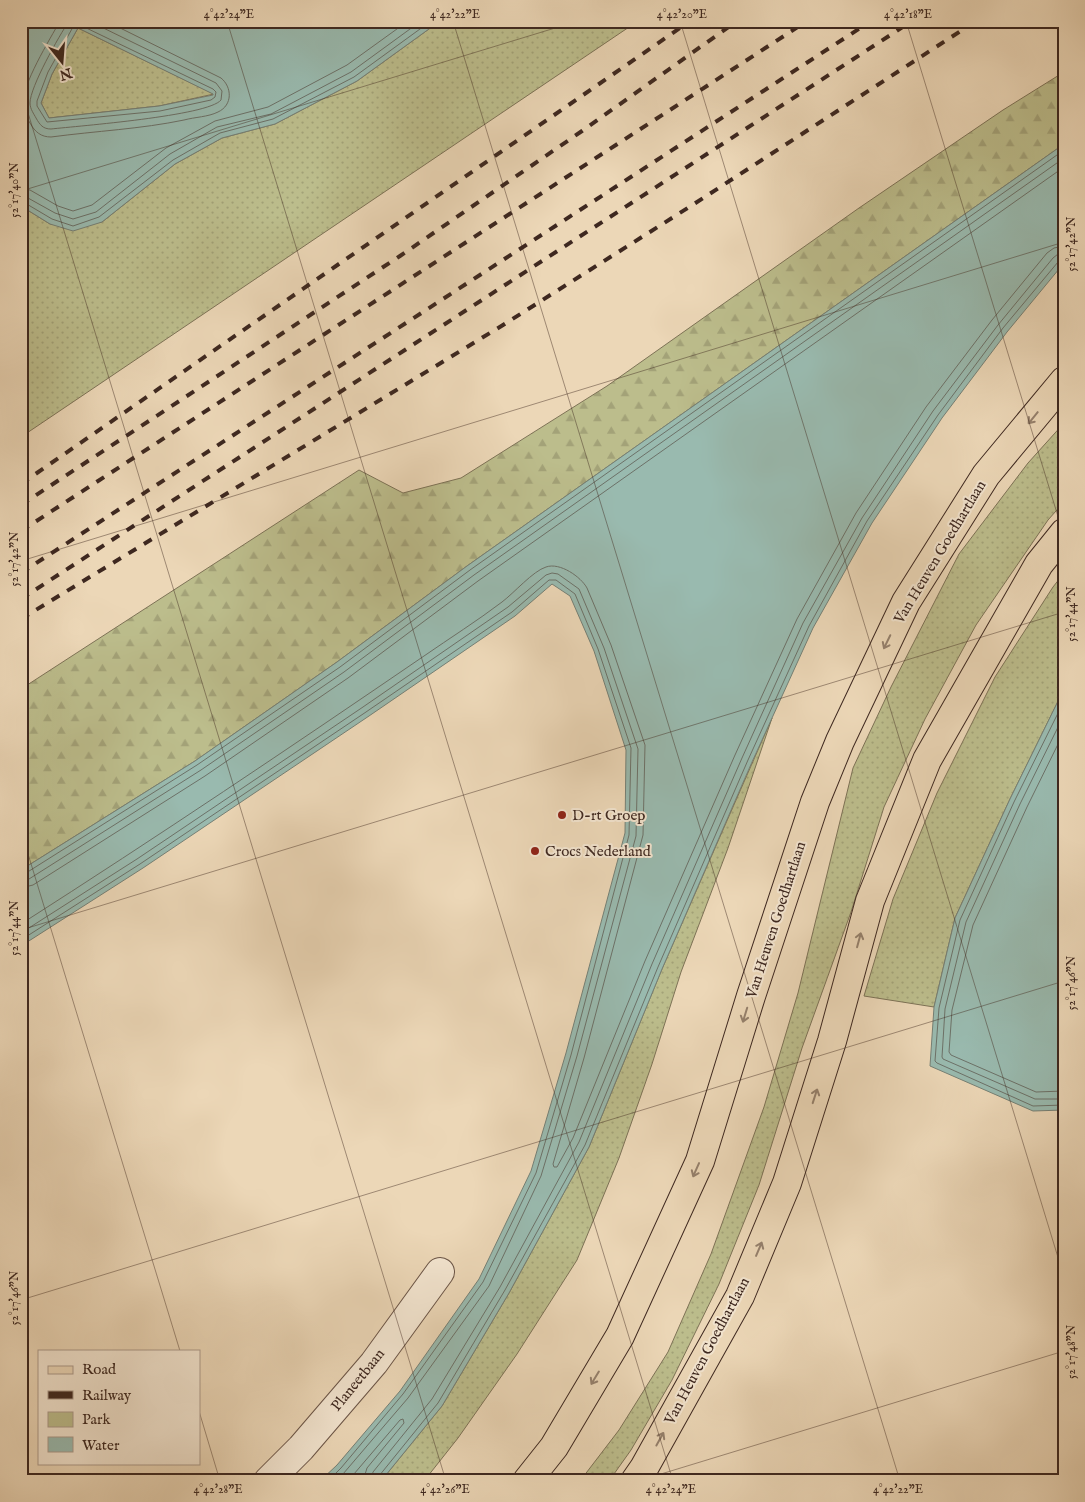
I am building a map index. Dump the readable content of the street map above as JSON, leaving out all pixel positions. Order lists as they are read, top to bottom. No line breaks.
{"streets":{"main road":["Van Heuven Goedhartlaan"],"street":["Planeetbaan"]},"places":["D-rt Groep","Crocs Nederland"],"legend":["Road","Railway","Park","Water"],"north":"bottom","coordinates":["4°42'24\"E","4°42'22\"E","4°42'20\"E","4°42'18\"E","52°17'40\"N","52°17'42\"N","52°17'44\"N","52°17'46\"N","52°17'48\"N","4°42'28\"E","4°42'26\"E"]}
